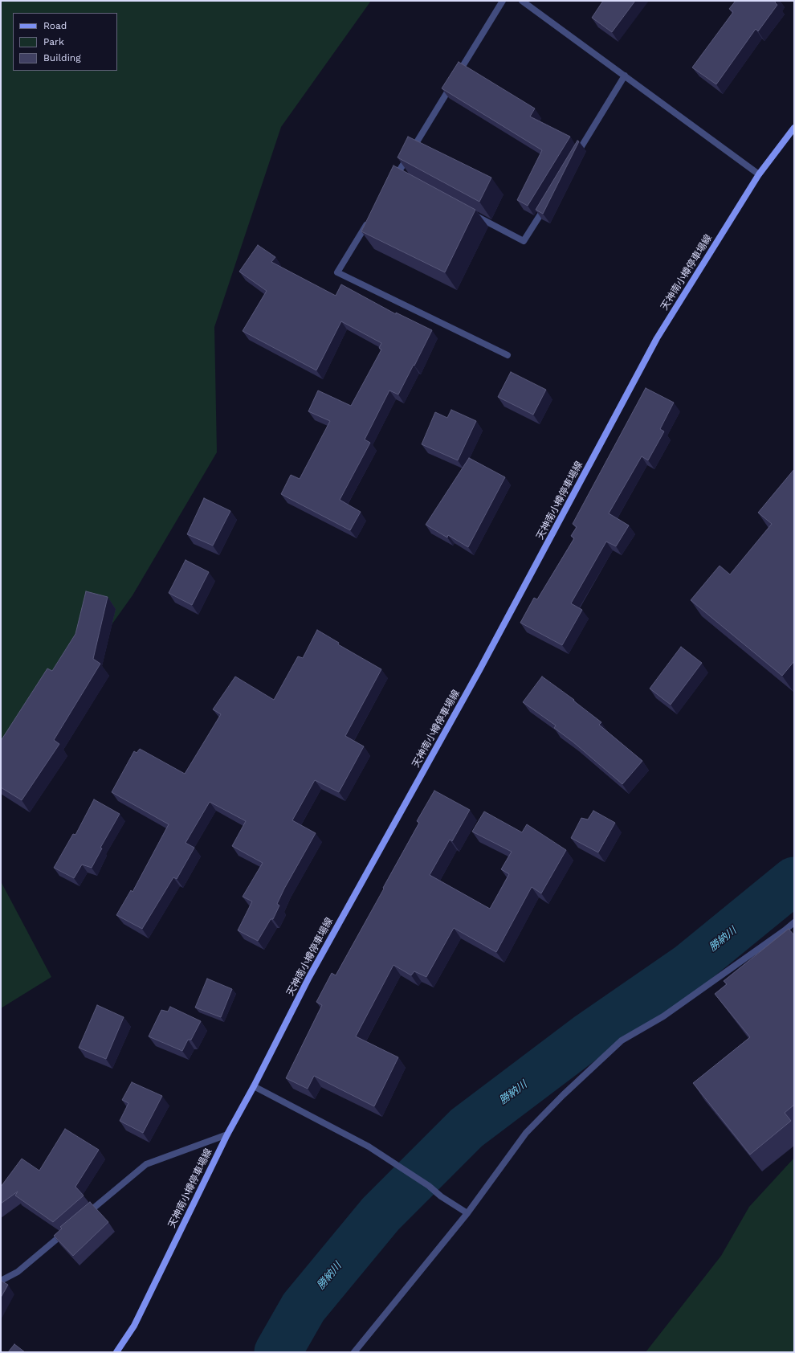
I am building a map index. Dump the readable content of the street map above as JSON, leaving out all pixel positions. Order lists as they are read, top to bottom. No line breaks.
{"streets":{"main road":["天神南小樽停車場線"]},"water":["勝納川"],"legend":["Road","Park","Building"]}
